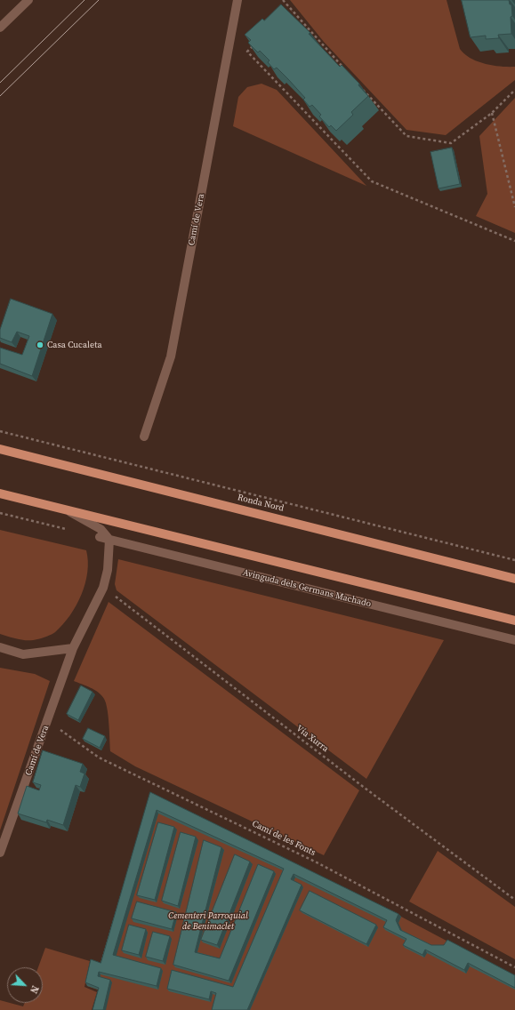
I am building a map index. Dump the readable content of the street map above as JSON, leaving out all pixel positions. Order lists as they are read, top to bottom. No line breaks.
{"streets":{"main road":["Ronda Nord"],"street":["Camí de Vera","Avinguda dels Germans Machado"],"path":["Vía Xurra","Camí de les Fonts"]},"crossings":[["Camí de Vera","Avinguda dels Germans Machado"],["Camí de Vera","Vía Xurra"],["Camí de Vera","Camí de les Fonts"]],"parks":["Cementeri Parroquial de Benimaclet"],"places":["Casa Cucaleta"],"north":"bottom right"}
